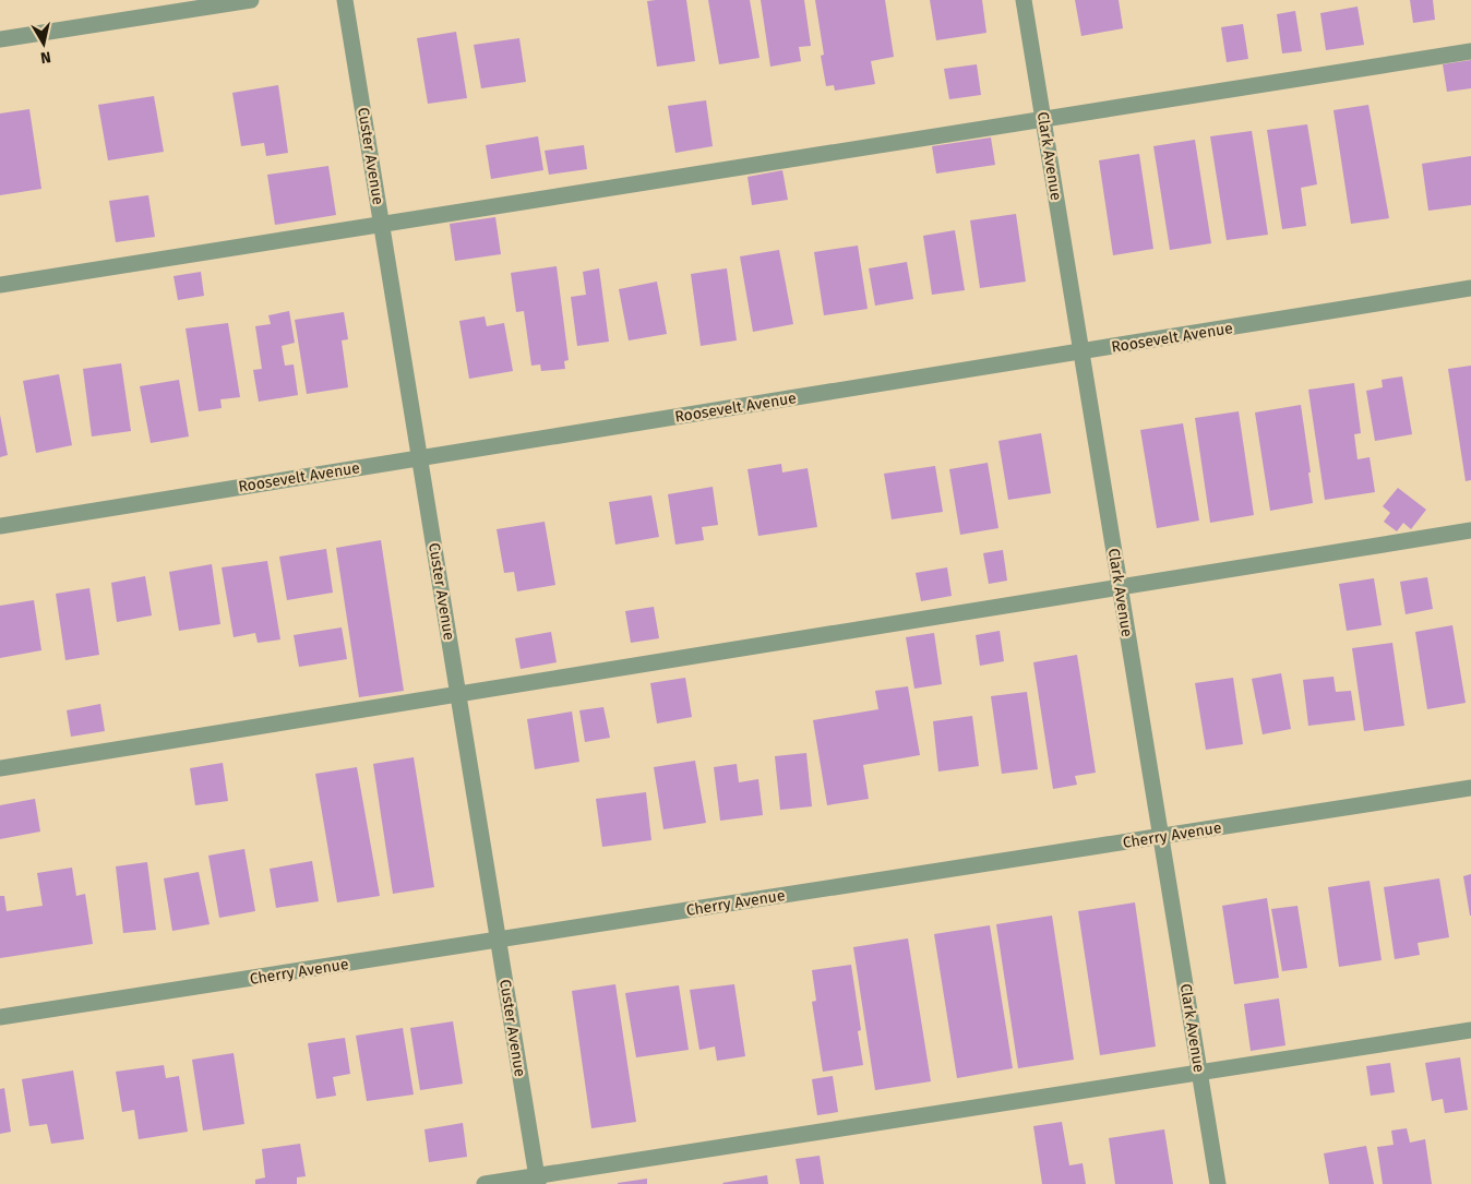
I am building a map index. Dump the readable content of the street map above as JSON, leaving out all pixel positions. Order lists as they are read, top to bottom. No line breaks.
{"streets":{"street":["Custer Avenue","Clark Avenue","Roosevelt Avenue","Cherry Avenue"]},"crossings":[["Custer Avenue","Roosevelt Avenue"],["Custer Avenue","Cherry Avenue"],["Clark Avenue","Roosevelt Avenue"],["Clark Avenue","Cherry Avenue"]],"north":"bottom"}
